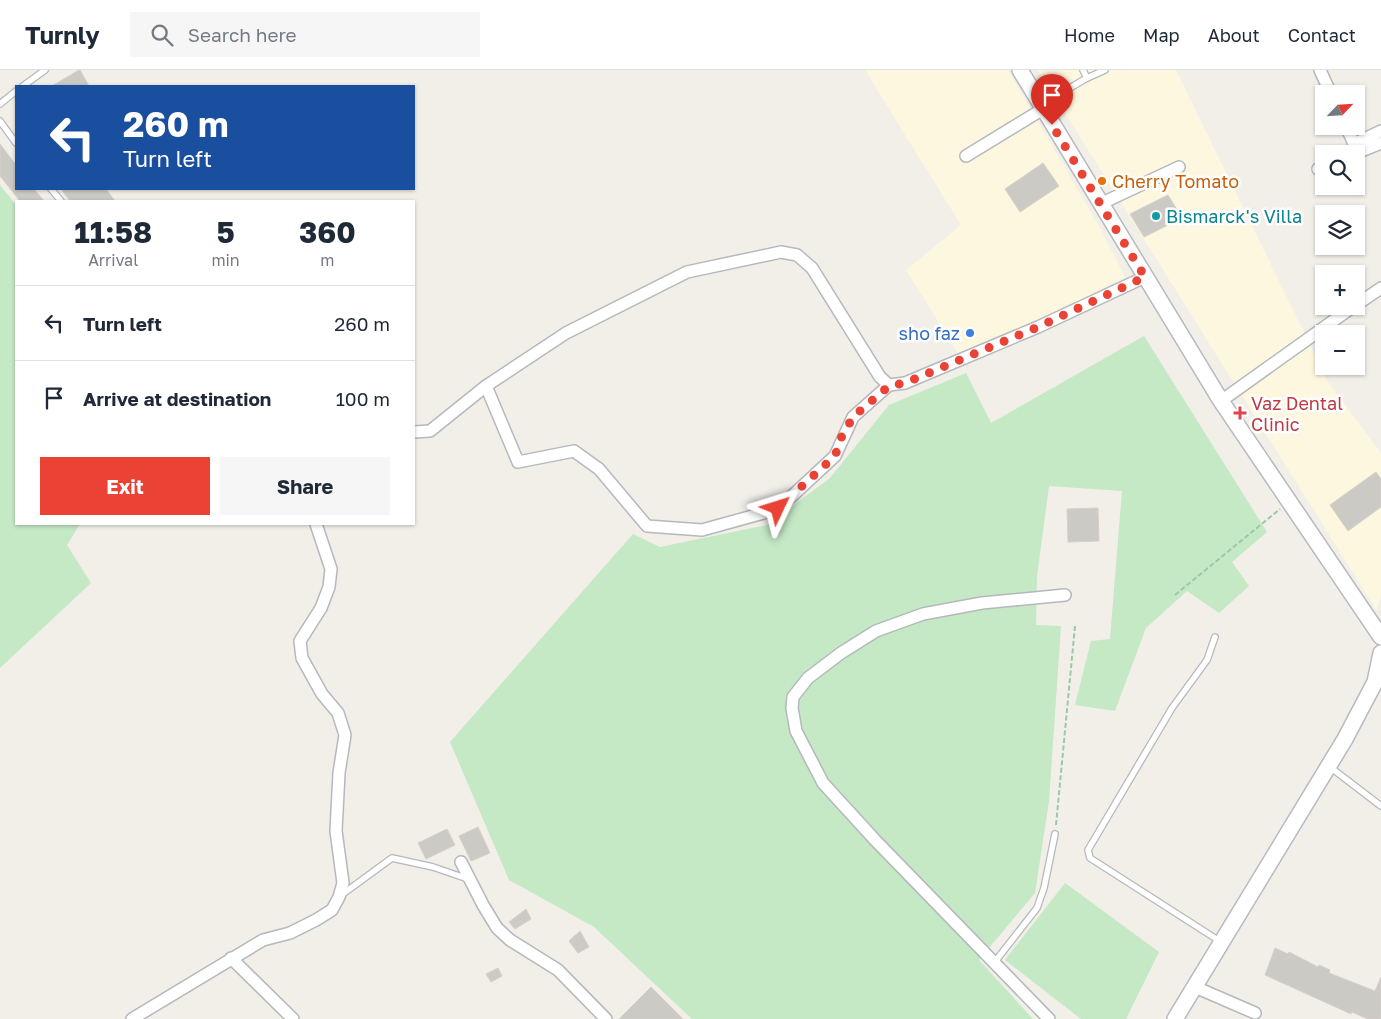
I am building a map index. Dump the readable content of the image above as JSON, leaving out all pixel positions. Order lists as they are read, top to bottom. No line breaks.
{"places":{"other":["Cherry Tomato","Bismarck's Villa","sho faz"],"health":["Vaz Dental Clinic"]},"north":"top right","page":{"header":"Turnly","search":"Search here","nav":["Home","Map","About","Contact"],"map_buttons":["+","−"],"turn":["260 m","Turn left"],"eta":["11:58","Arrival","5","min","360","m"],"list":[{"name":"Turn left","value":"260 m"},{"name":"Arrive at destination","value":"100 m"}],"buttons":["Exit","Share"]}}
